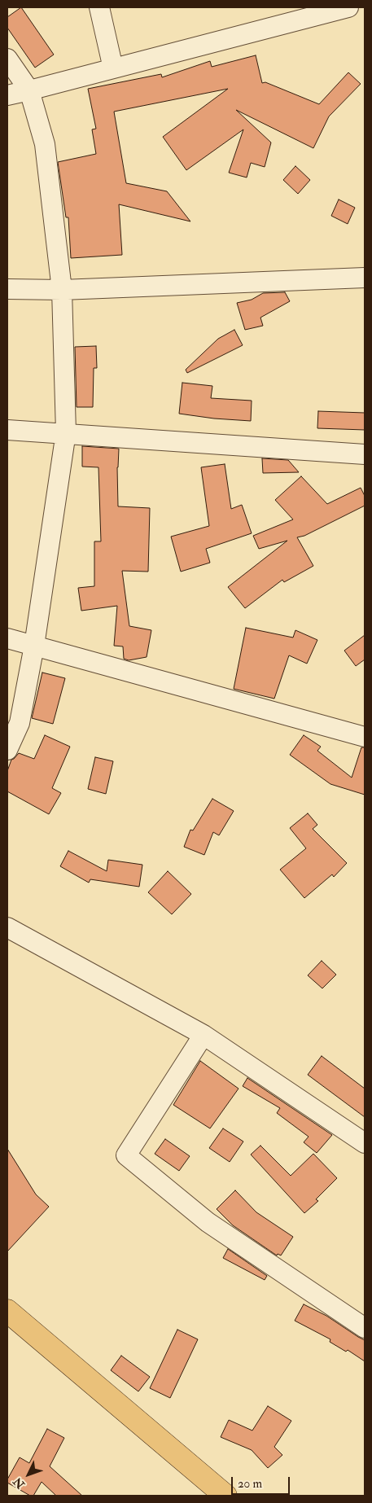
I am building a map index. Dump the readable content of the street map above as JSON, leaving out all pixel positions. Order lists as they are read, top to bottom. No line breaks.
{"scale_bar":"20 m","north":"bottom left"}
